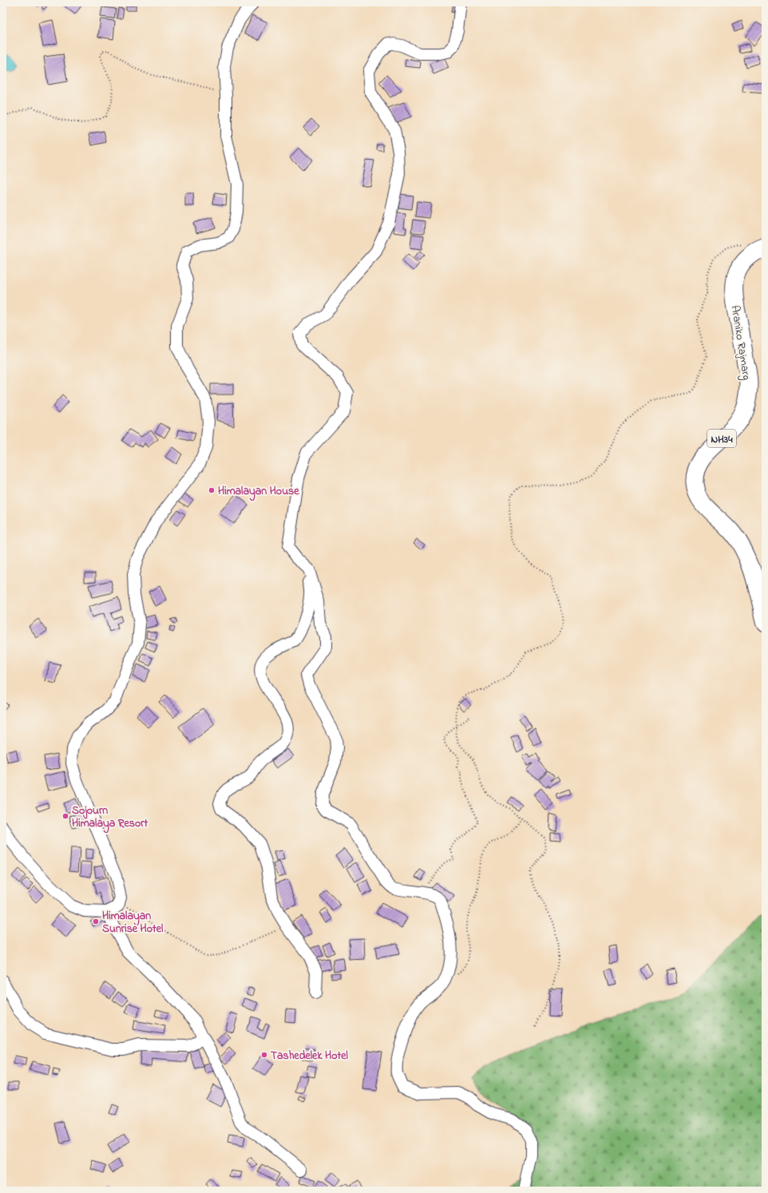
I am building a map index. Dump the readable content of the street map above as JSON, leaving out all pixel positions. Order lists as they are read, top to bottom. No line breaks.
{"streets":{"highway":["Araniko Rajmarg","NH34"]},"places":["Himalayan House","Sojourn Himalaya Resort","Himalayan Sunrise Hotel","Tashedelek Hotel"]}
